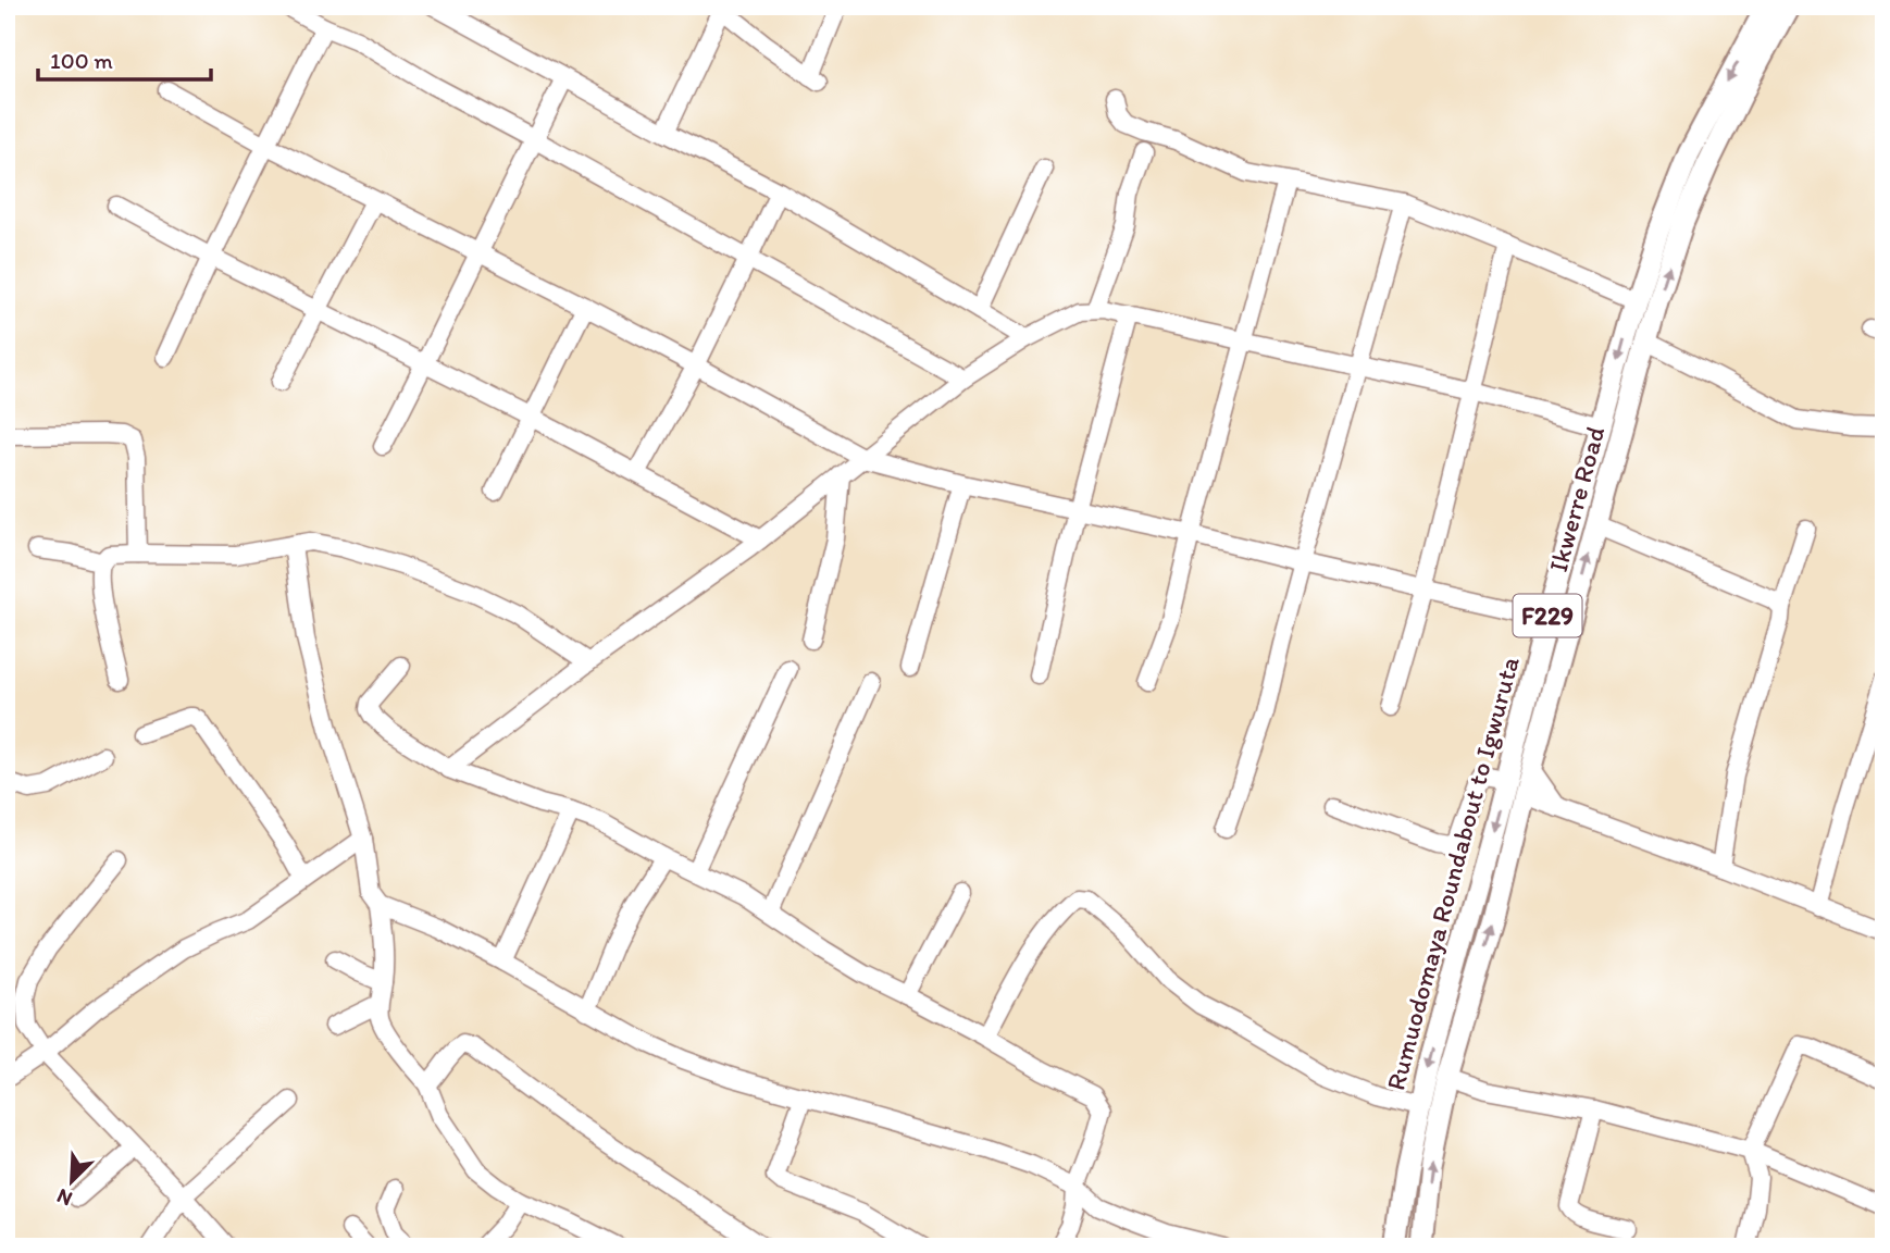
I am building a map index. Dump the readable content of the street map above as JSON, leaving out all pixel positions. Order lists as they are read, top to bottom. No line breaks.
{"streets":{"main road":["Ikwerre Road","F229","Rumuodomaya Roundabout to Igwuruta"]},"one_way":["Ikwerre Road","Rumuodomaya Roundabout to Igwuruta"],"scale_bar":"100 m","north":"bottom left"}
